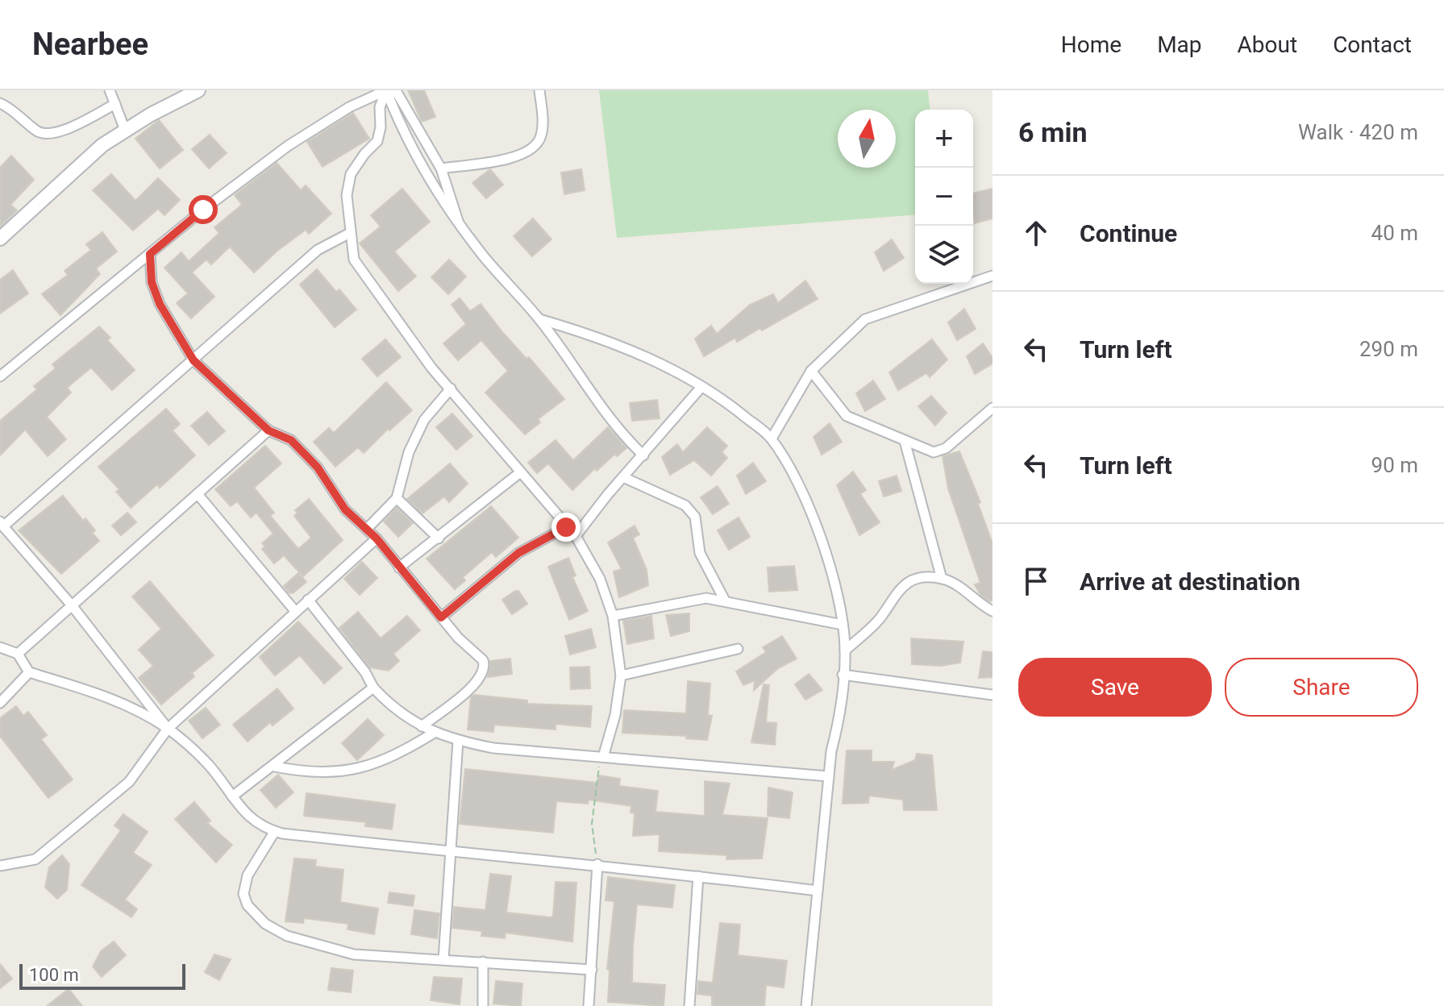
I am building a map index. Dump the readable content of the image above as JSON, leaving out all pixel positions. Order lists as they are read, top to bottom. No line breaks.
{"scale_bar":"100 m","north":"top","page":{"header":"Nearbee","nav":["Home","Map","About","Contact"],"heading":["6 min","Walk · 420 m"],"map_buttons":["+","−"],"list":[["Continue","40 m"],["Turn left","290 m"],["Turn left","90 m"],"Arrive at destination"],"buttons":["Save","Share"],"scale":"100 m"}}
